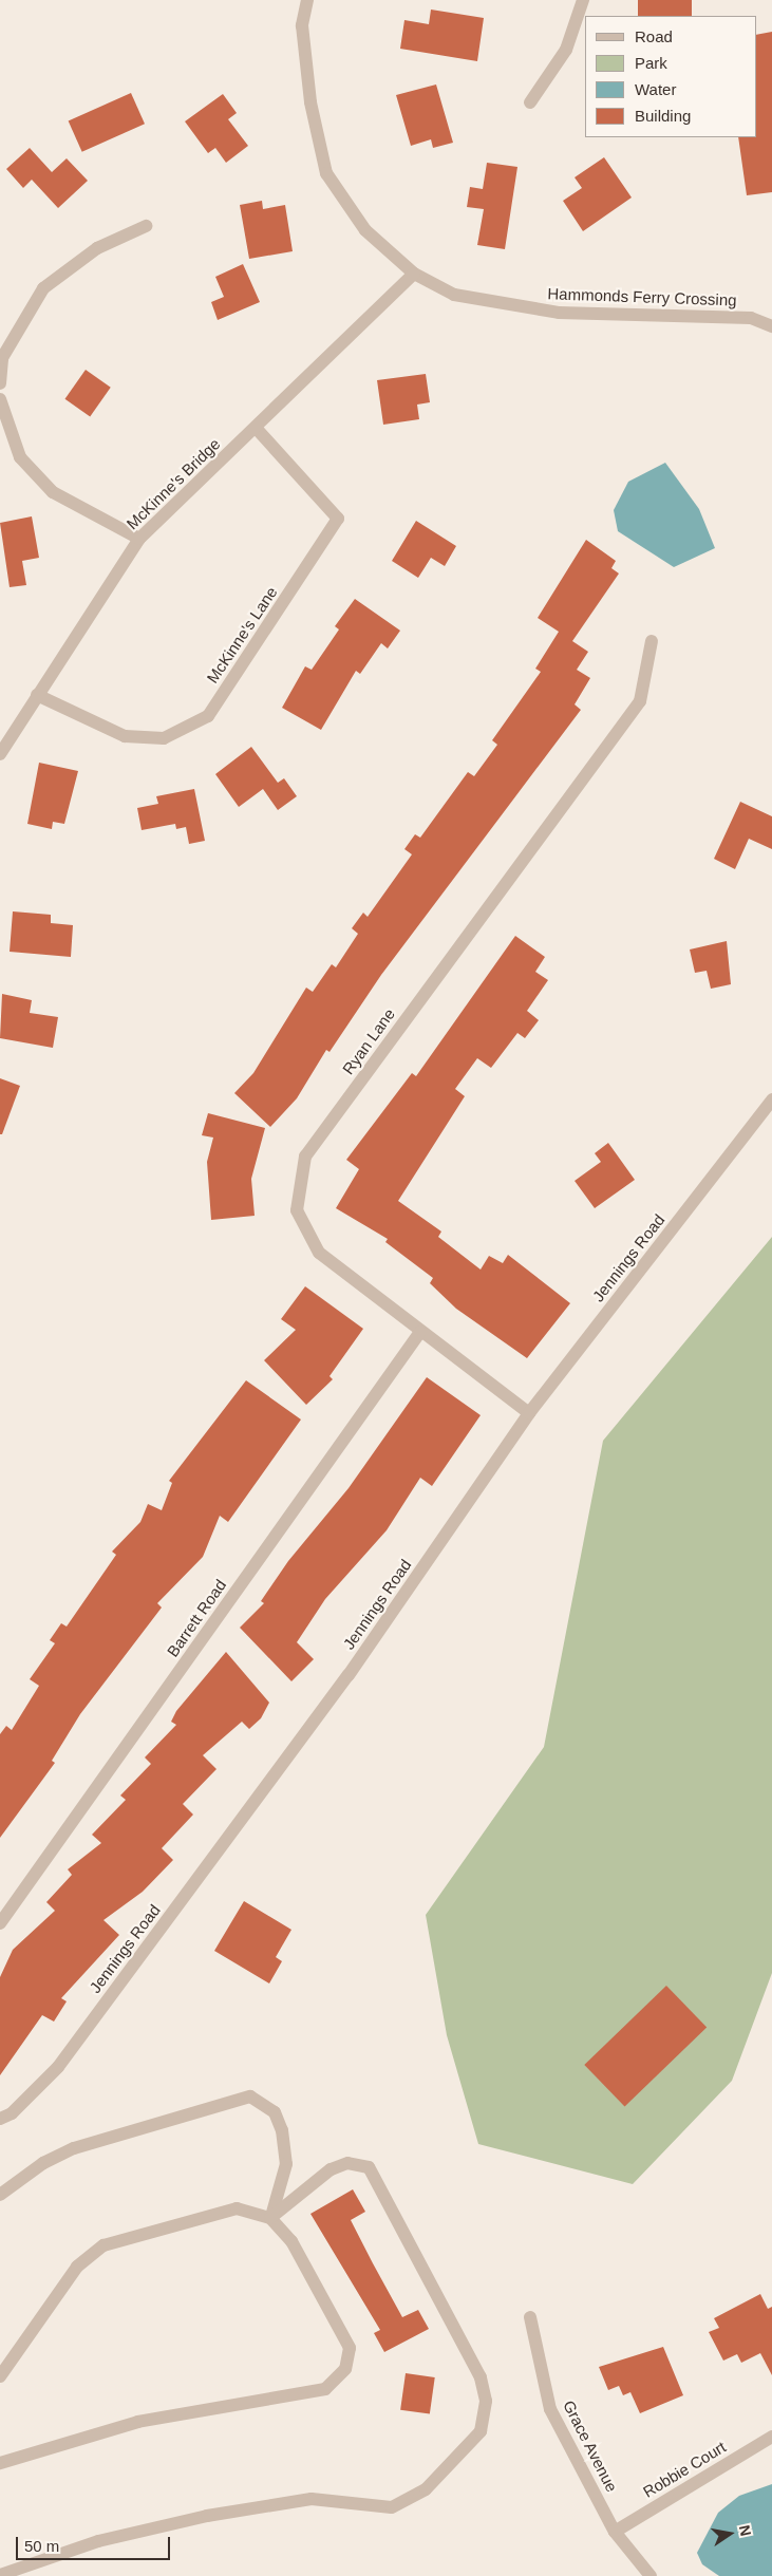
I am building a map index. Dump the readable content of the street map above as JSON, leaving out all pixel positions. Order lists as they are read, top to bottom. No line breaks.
{"streets":{"street":["Hammonds Ferry Crossing","McKinne's Bridge","McKinne's Lane","Ryan Lane","Jennings Road","Barrett Road","Grace Avenue","Robbie Court"]},"crossings":[["Hammonds Ferry Crossing","McKinne's Bridge"],["McKinne's Bridge","McKinne's Lane"],["Ryan Lane","Jennings Road"],["Ryan Lane","Barrett Road"],["Grace Avenue","Robbie Court"]],"legend":["Road","Park","Water","Building"],"scale_bar":"50 m","north":"right"}
